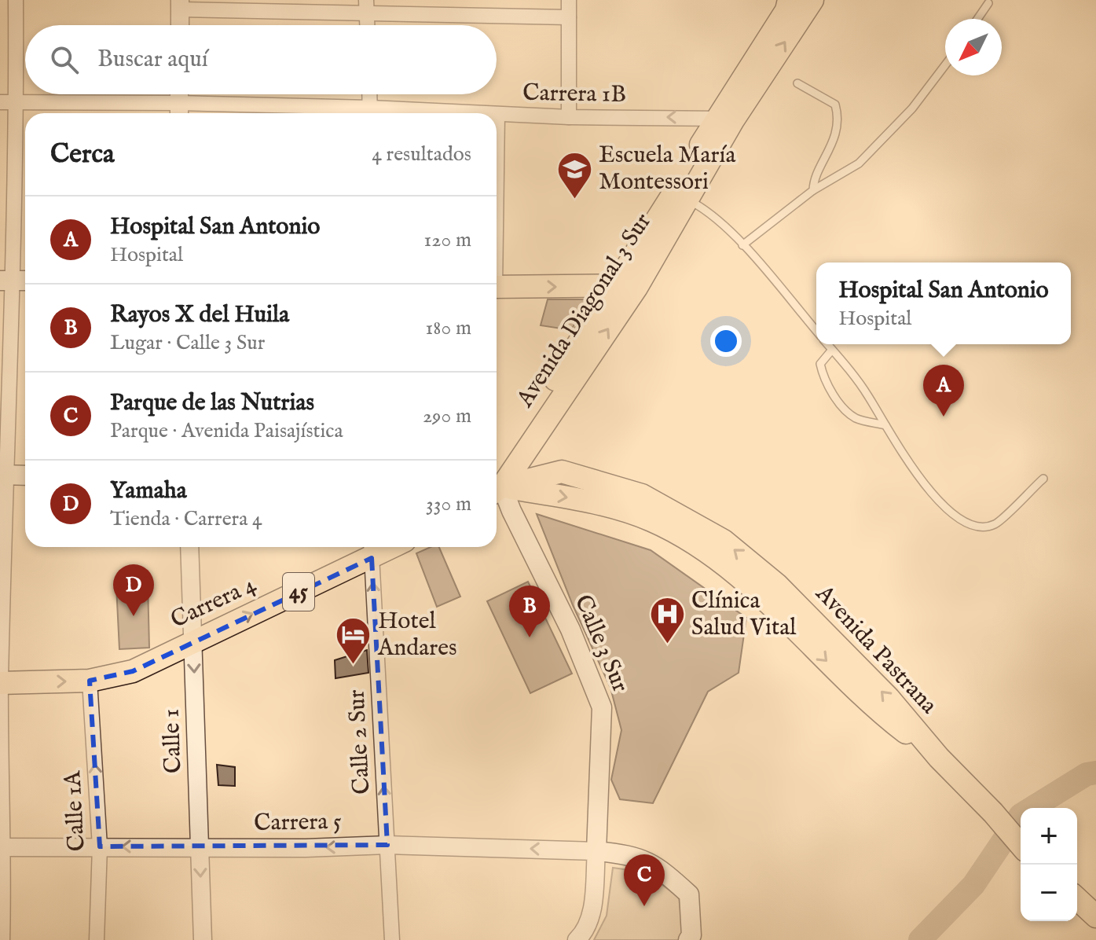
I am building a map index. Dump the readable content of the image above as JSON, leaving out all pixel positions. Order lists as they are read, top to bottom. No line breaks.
{"streets":{"main road":["Avenida Diagonal 3 Sur","45","Carrera 4","Calle 3 Sur","Avenida Pastrana"],"street":["Carrera 1B","Calle 1","Calle 2 Sur","Calle 1A","Carrera 5"]},"crossings":[["Carrera 1B","Avenida Diagonal 3 Sur"],["Carrera 4","Calle 1"],["Carrera 4","Calle 2 Sur"],["Carrera 4","Calle 1A"],["Calle 3 Sur","Carrera 5"],["Calle 1","Carrera 5"],["Calle 2 Sur","Carrera 5"],["Calle 1A","Carrera 5"]],"one_way":["Carrera 4","Calle 1","Calle 2 Sur","Carrera 5"],"places":{"school or university":["Escuela María Montessori"],"hospital":["Clínica Salud Vital"],"hotel":["Hotel Andares"]},"north":"bottom left","page":{"search":"Buscar aquí","heading":["Cerca","4 resultados"],"list":[{"mark":"A","name":"Hospital San Antonio","note":"Hospital","value":"120 m"},{"mark":"B","name":"Rayos X del Huila","note":"Lugar · Calle 3 Sur","value":"180 m"},{"mark":"C","name":"Parque de las Nutrias","note":"Parque · Avenida Paisajística","value":"290 m"},{"mark":"D","name":"Yamaha","note":"Tienda · Carrera 4","value":"330 m"}],"popup":["Hospital San Antonio","Hospital"],"pins":["A","D","B","C"],"map_buttons":["+","−"]}}
